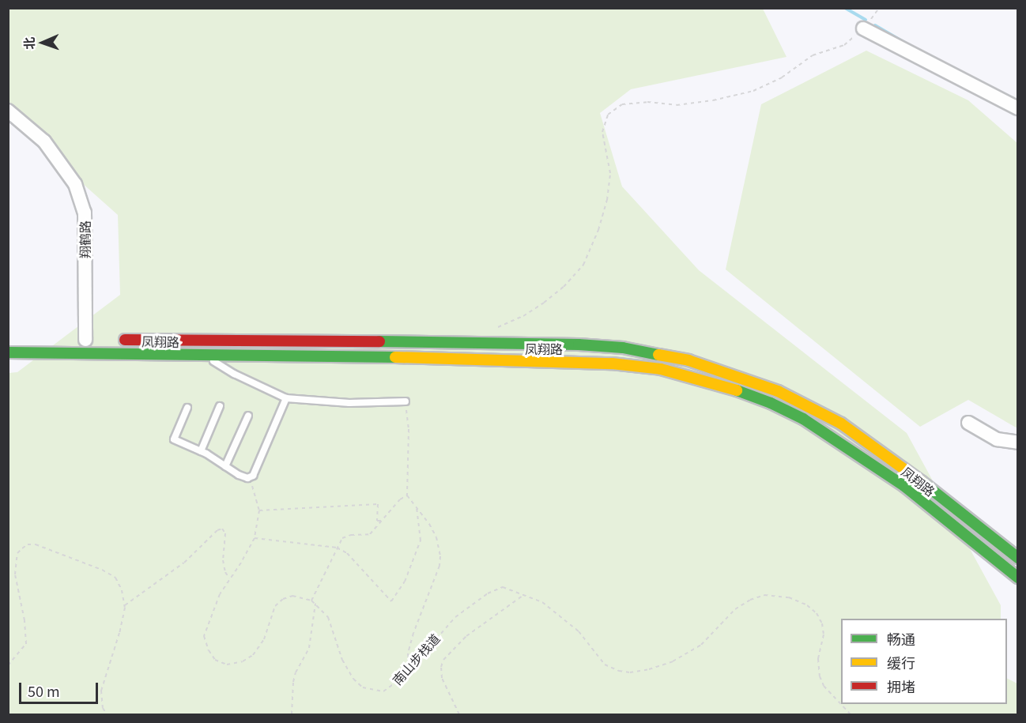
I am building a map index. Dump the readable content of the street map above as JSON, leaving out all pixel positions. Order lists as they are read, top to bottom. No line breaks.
{"streets":{"main road":["凤翔路"],"street":["翔鹤路"],"path":["南山步栈道"]},"legend":["畅通","缓行","拥堵"],"scale_bar":"50 m","north":"left"}
